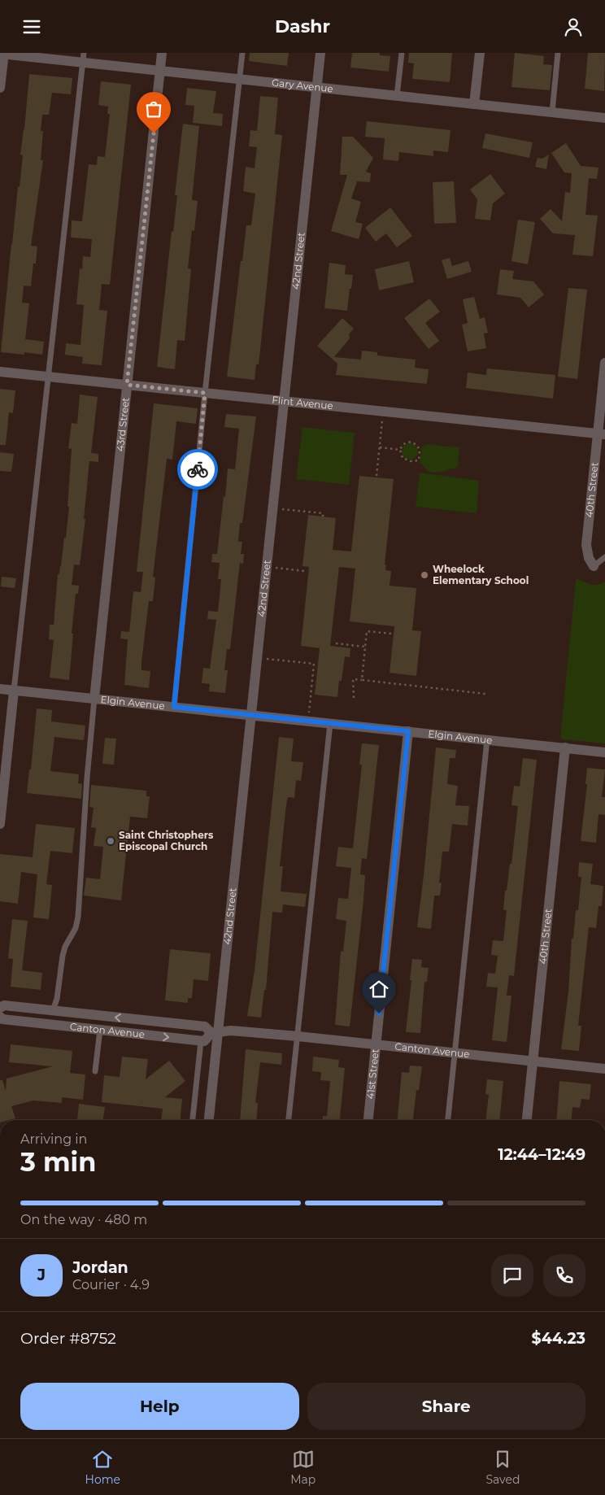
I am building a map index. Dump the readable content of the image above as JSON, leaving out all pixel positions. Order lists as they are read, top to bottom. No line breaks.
{"streets":{"street":["Gary Avenue","42nd Street","Flint Avenue","43rd Street","40th Street","Elgin Avenue","Canton Avenue","41st Street"]},"crossings":[["Gary Avenue","42nd Street"],["Gary Avenue","43rd Street"],["42nd Street","Flint Avenue"],["42nd Street","Elgin Avenue"],["42nd Street","Canton Avenue"],["Flint Avenue","43rd Street"],["Flint Avenue","40th Street"],["43rd Street","Elgin Avenue"],["40th Street","Elgin Avenue"],["40th Street","Canton Avenue"],["Elgin Avenue","41st Street"],["Canton Avenue","41st Street"]],"places":["Wheelock Elementary School","Saint Christophers Episcopal Church"],"page":{"header":"Dashr","heading":["3 min","Arriving in","12:44–12:49"],"panel":["Jordan","Courier · 4.9","Order #8752","$44.23"],"bar":"On the way · 480 m","round":"J","buttons":["Help","Share"],"tabs":["Home","Map","Saved"]}}
